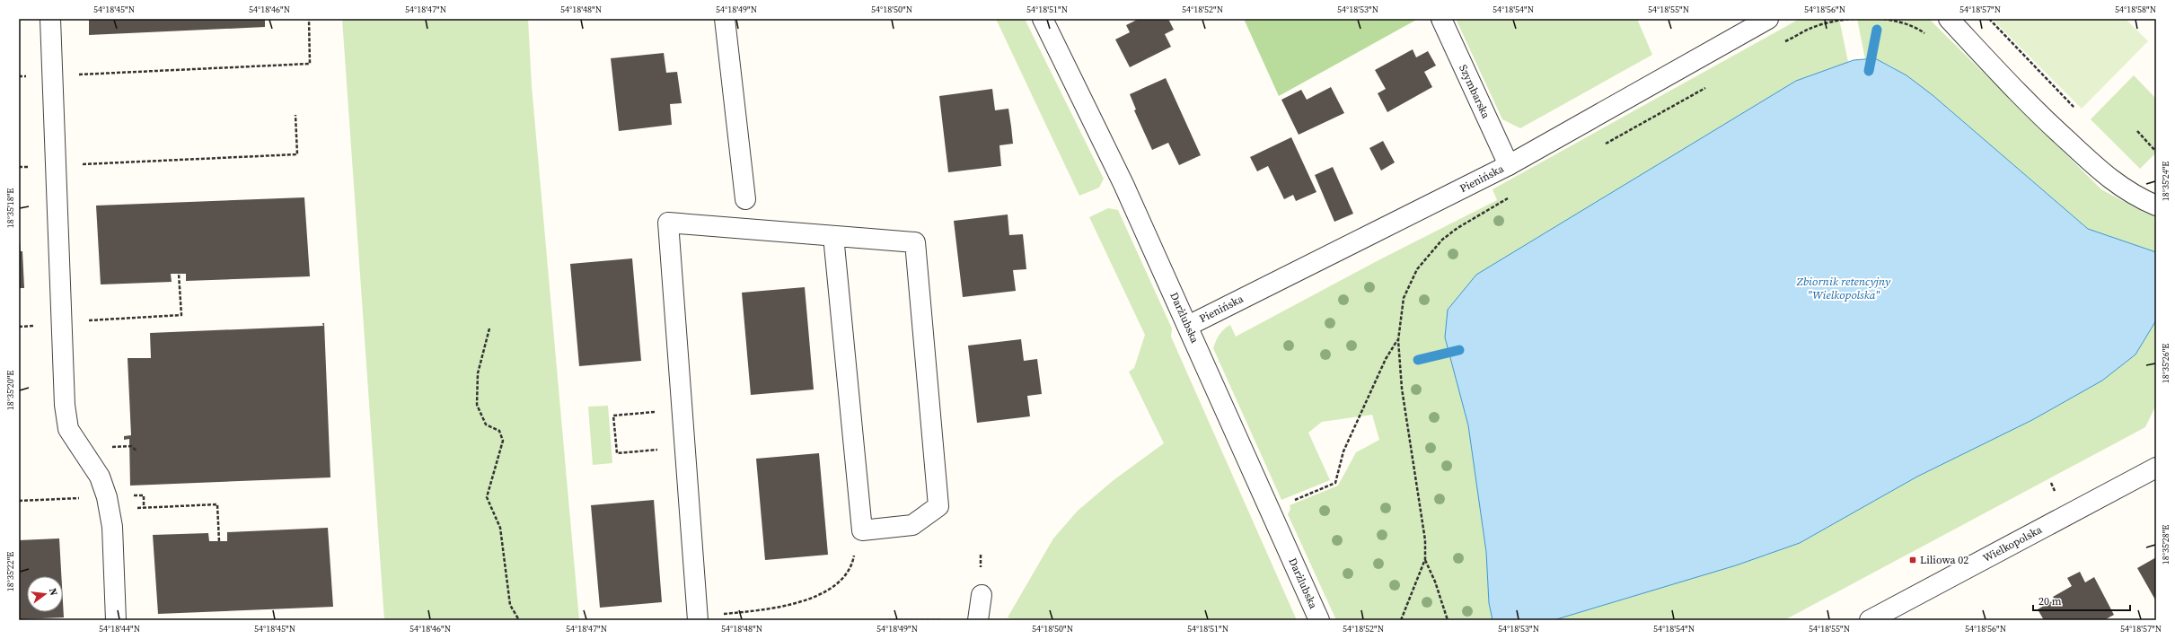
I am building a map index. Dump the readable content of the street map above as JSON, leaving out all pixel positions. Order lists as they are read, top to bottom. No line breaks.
{"streets":{"street":["Szymbarska","Pienińska","Darżlubska","Wielkopolska"]},"crossings":[["Szymbarska","Pienińska"],["Pienińska","Darżlubska"]],"water":["Zbiornik retencyjny \"Wielkopolska\""],"places":{"transit":["Liliowa 02"]},"scale_bar":"20 m","north":"right","coordinates":["54°18'45\"N","54°18'46\"N","54°18'47\"N","54°18'48\"N","54°18'49\"N","54°18'50\"N","54°18'51\"N","54°18'52\"N","54°18'53\"N","54°18'54\"N","54°18'55\"N","54°18'56\"N","54°18'57\"N","54°18'58\"N","18°35'24\"E","18°35'18\"E","18°35'26\"E","18°35'20\"E","18°35'28\"E","18°35'22\"E","54°18'44\"N"]}
